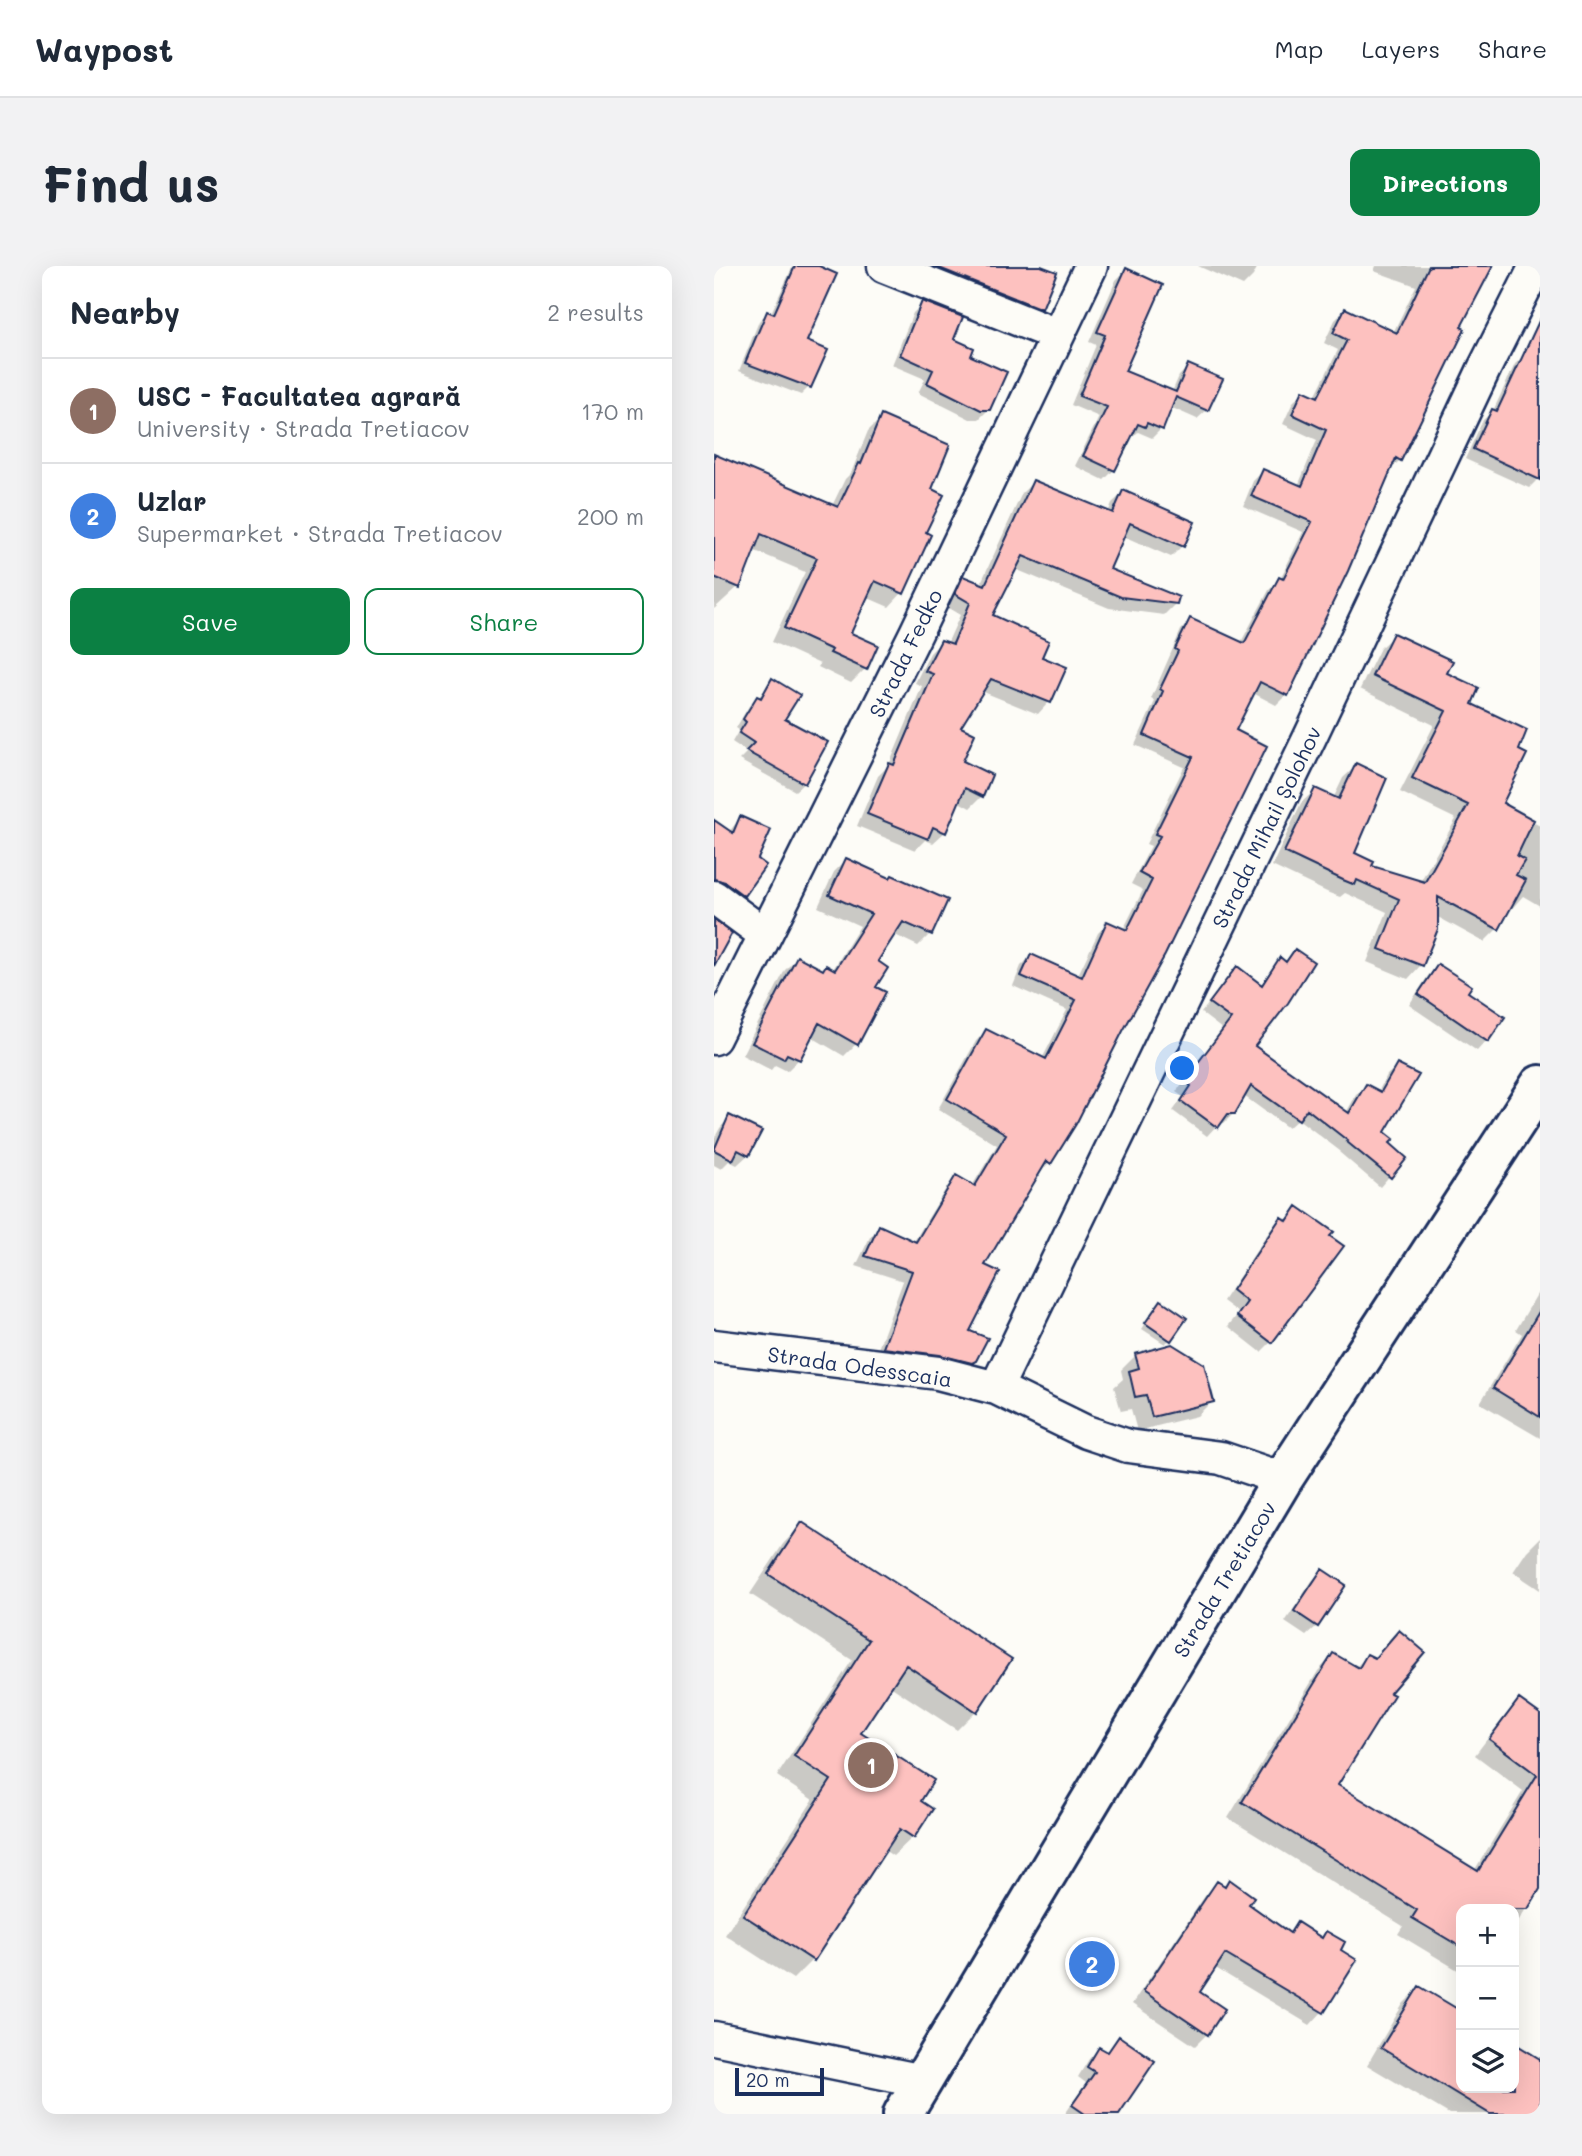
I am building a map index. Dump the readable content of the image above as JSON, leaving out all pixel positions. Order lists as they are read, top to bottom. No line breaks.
{"streets":{"street":["Strada Fedko","Strada Mihail Șolohov","Strada Odesscaia","Strada Tretiacov"]},"crossings":[["Strada Mihail Șolohov","Strada Odesscaia"],["Strada Odesscaia","Strada Tretiacov"]],"scale_bar":"20 m","page":{"header":"Waypost","nav":["Map","Layers","Share"],"buttons":["Directions",["Save","Share"]],"title":"Find us","heading":["Nearby","2 results"],"list":[{"mark":"1","name":"USC - Facultatea agrară","note":"University · Strada Tretiacov","value":"170 m"},{"mark":"2","name":"Uzlar","note":"Supermarket · Strada Tretiacov","value":"200 m"}],"pins":["1","2"],"map_buttons":["+","−"],"scale":"20 m"}}
